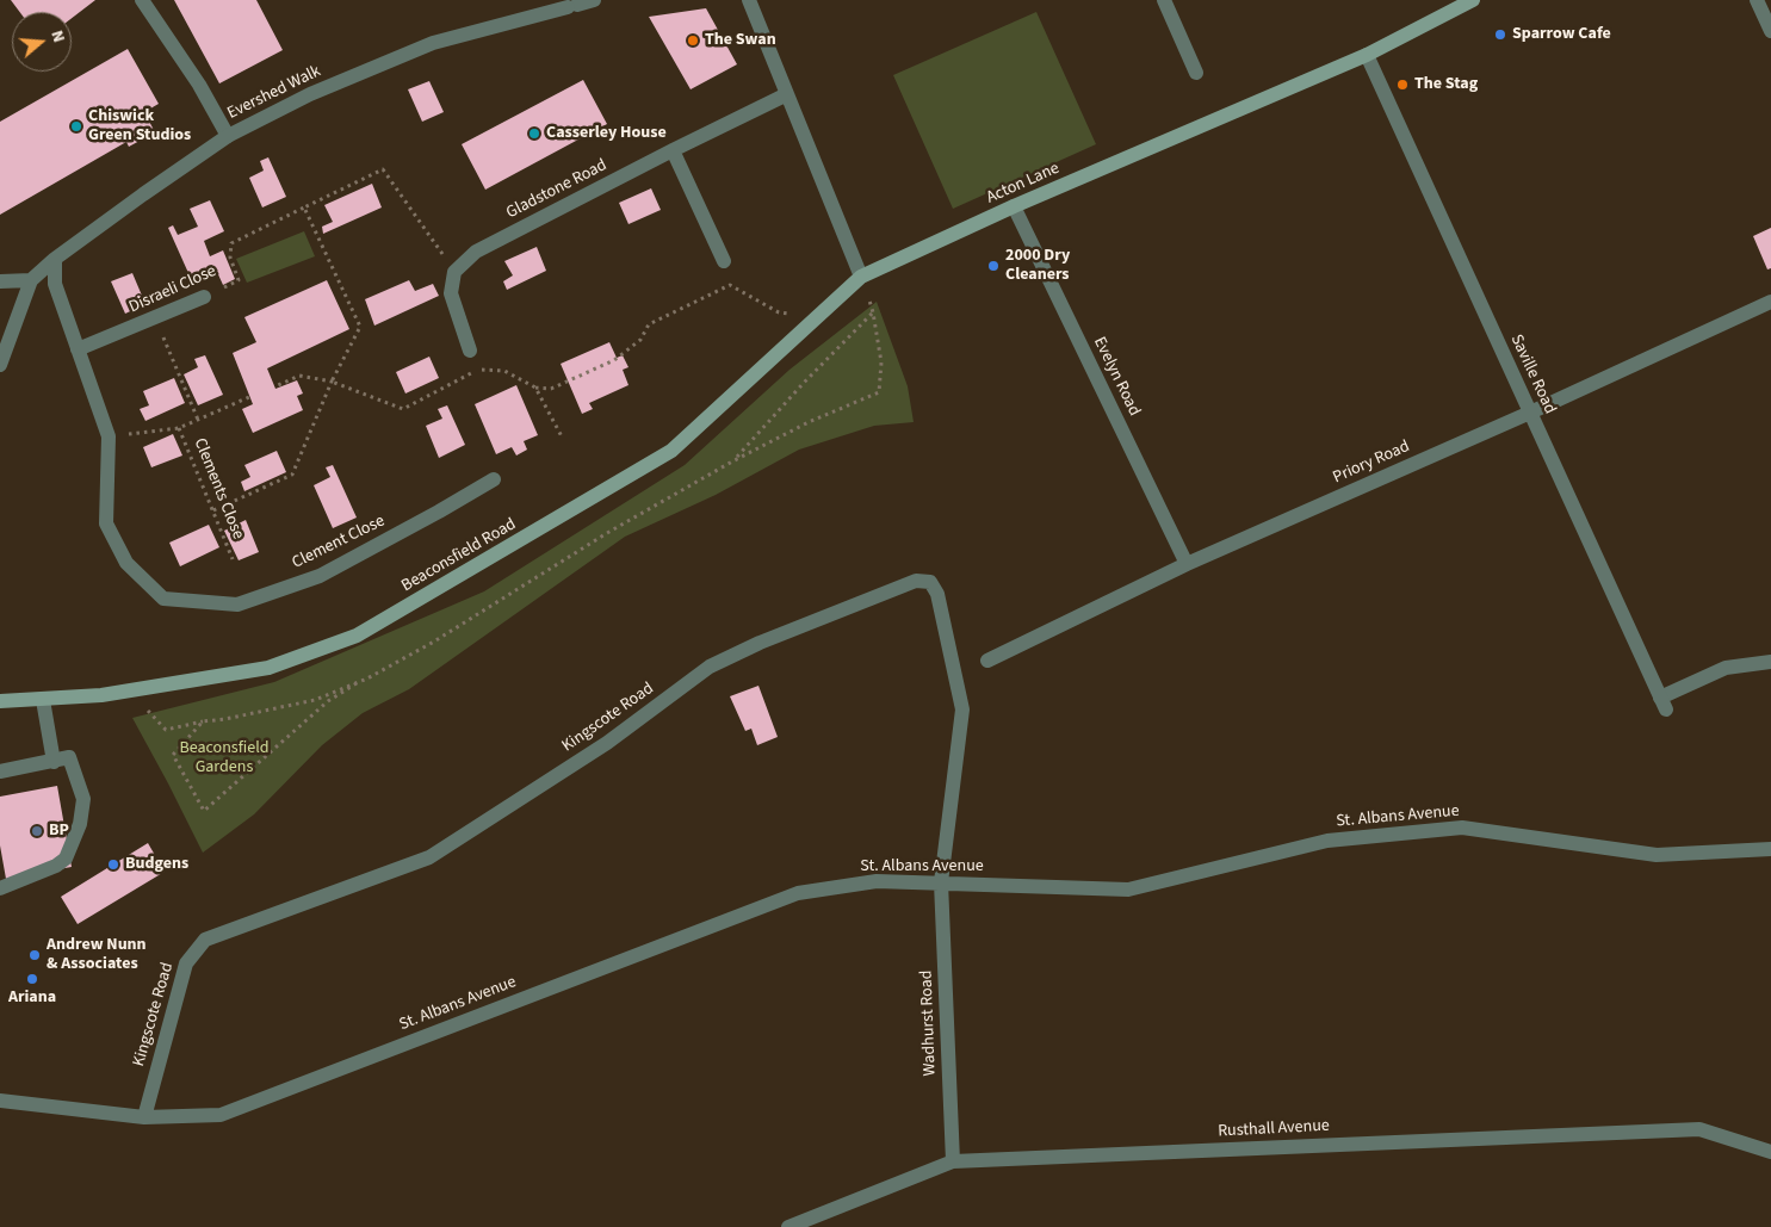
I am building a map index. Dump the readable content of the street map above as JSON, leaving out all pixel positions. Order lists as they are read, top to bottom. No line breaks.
{"streets":{"main road":["Acton Lane","Beaconsfield Road"],"street":["Evershed Walk","Gladstone Road","Disraeli Close","Saville Road","Evelyn Road","Priory Road","Clement Close","Kingscote Road","St. Albans Avenue","Wadhurst Road","Rusthall Avenue"],"path":["Clements Close"]},"crossings":[["Evershed Walk","Clement Close"],["Acton Lane","Saville Road"],["Acton Lane","Evelyn Road"],["Acton Lane","Beaconsfield Road"],["Gladstone Road","Disraeli Close"],["Disraeli Close","Clement Close"],["Saville Road","Priory Road"],["Evelyn Road","Priory Road"],["Kingscote Road","St. Albans Avenue"],["Kingscote Road","Wadhurst Road"],["St. Albans Avenue","Wadhurst Road"],["Wadhurst Road","Rusthall Avenue"]],"parks":["Beaconsfield Gardens"],"places":["Sparrow Cafe","The Swan","The Stag","Chiswick Green Studios","Casserley House","2000 Dry Cleaners","BP","Budgens","Andrew Nunn & Associates","Ariana"],"north":"right"}
